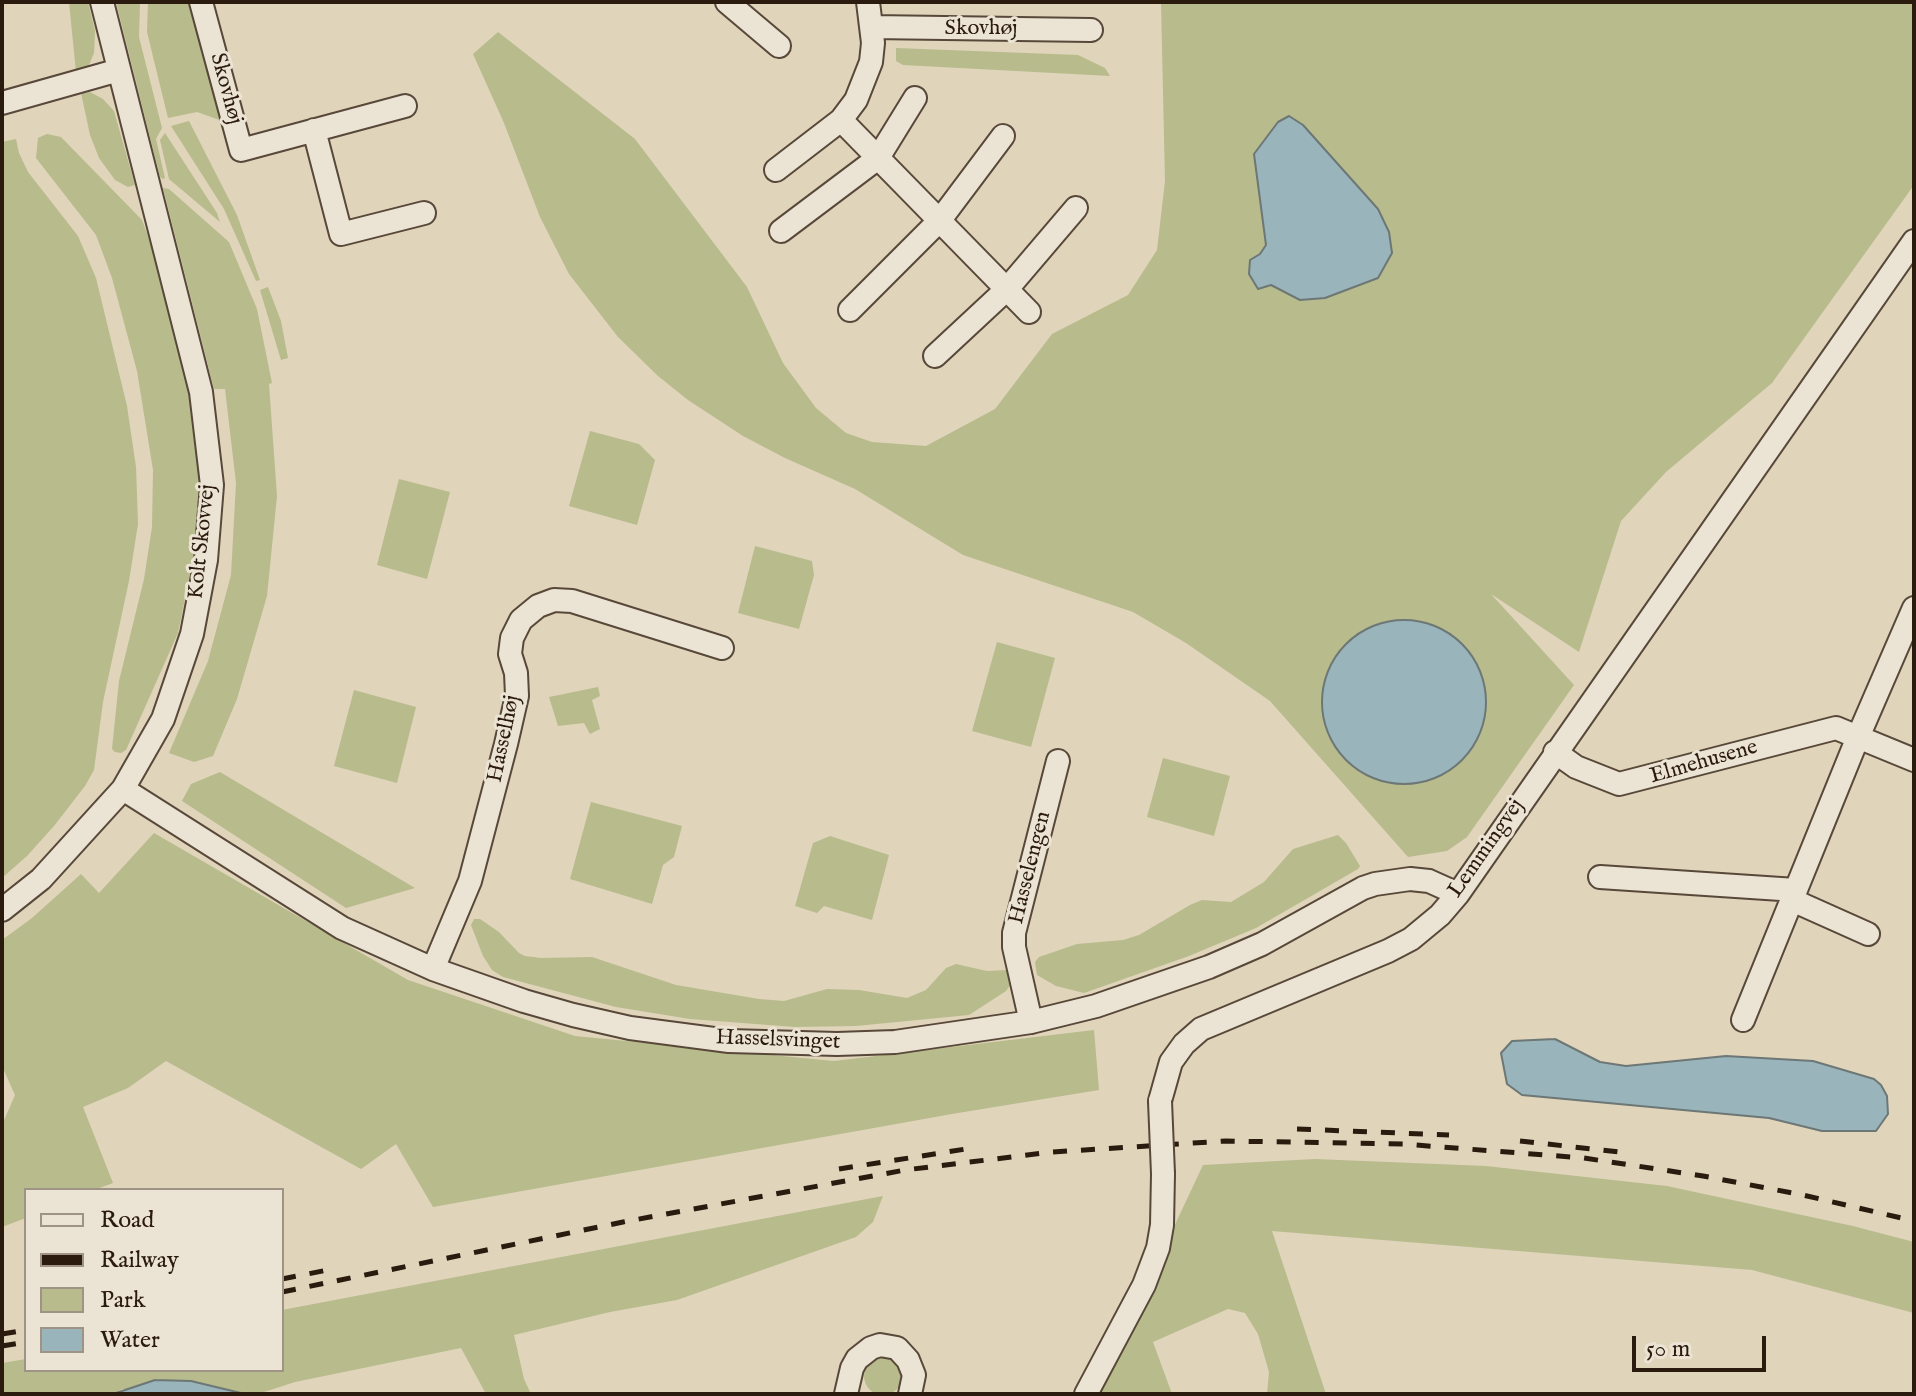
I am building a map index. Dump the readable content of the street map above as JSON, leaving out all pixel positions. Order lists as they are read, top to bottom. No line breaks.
{"streets":{"street":["Skovhøj","Kolt Skovvej","Hasselhøj","Elmehusene","Lemmingvej","Hasselengen","Hasselsvinget"]},"crossings":[["Kolt Skovvej","Hasselsvinget"],["Hasselhøj","Hasselsvinget"],["Elmehusene","Lemmingvej"],["Lemmingvej","Hasselsvinget"],["Hasselengen","Hasselsvinget"]],"legend":["Road","Railway","Park","Water"],"scale_bar":"50 m"}
